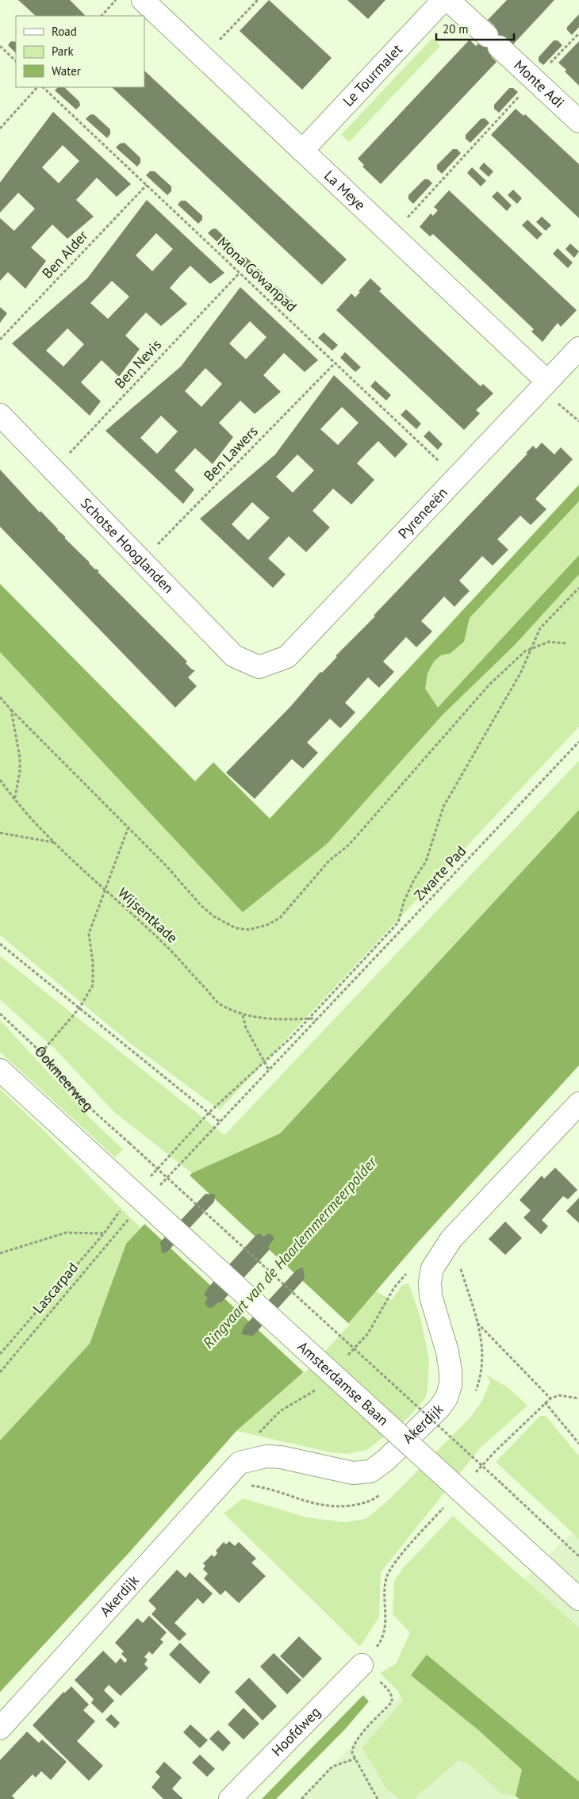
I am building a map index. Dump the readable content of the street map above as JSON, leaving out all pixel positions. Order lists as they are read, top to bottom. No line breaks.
{"streets":{"street":["Le Tourmalet","Monte Adi","La Meye","Pyreneeën","Schotse Hooglanden","Amsterdamse Baan","Akerdijk","Hoofdweg"],"path":["Ben Alder","Mona Gowanpad","Ben Nevis","Ben Lawers","Zwarte Pad","Wijsentkade","Ookmeerweg","Lascarpad"]},"crossings":[["Le Tourmalet","La Meye"],["La Meye","Pyreneeën"],["Ben Alder","Mona Gowanpad"],["Mona Gowanpad","Ben Nevis"],["Mona Gowanpad","Ben Lawers"],["Mona Gowanpad","Pyreneeën"],["Ben Nevis","Schotse Hooglanden"],["Ben Lawers","Schotse Hooglanden"],["Pyreneeën","Schotse Hooglanden"],["Zwarte Pad","Wijsentkade"]],"water":["Ringvaart van de Haarlemmermeerpolder"],"legend":["Road","Park","Water"],"scale_bar":"20 m"}
